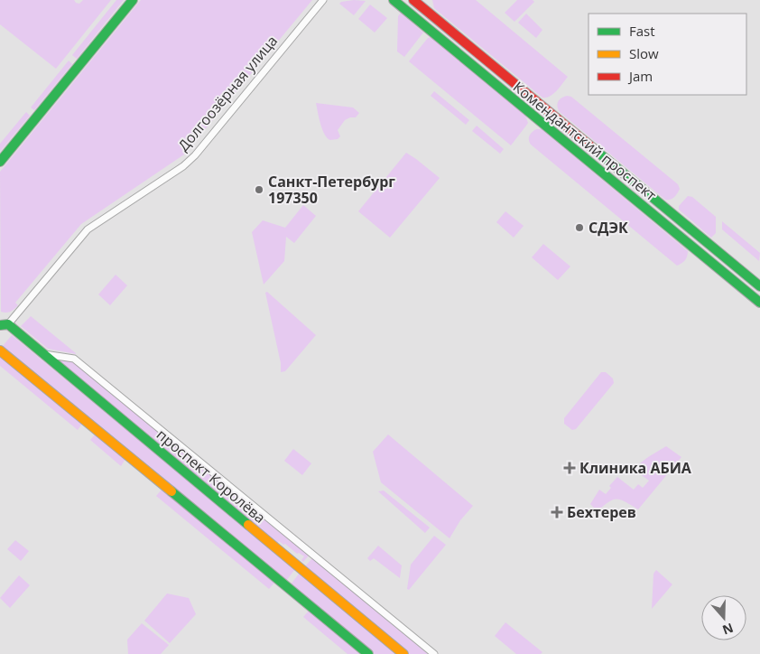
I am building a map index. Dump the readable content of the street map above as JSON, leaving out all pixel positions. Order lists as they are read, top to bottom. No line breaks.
{"streets":{"main road":["Комендантский проспект","проспект Королёва"],"street":["Долгоозёрная улица"]},"crossings":[["Долгоозёрная улица","проспект Королёва"]],"places":{"other":["Санкт-Петербург 197350","СДЭК"],"health":["Клиника АБИА","Бехтерев"]},"legend":["Fast","Slow","Jam"],"north":"bottom"}
